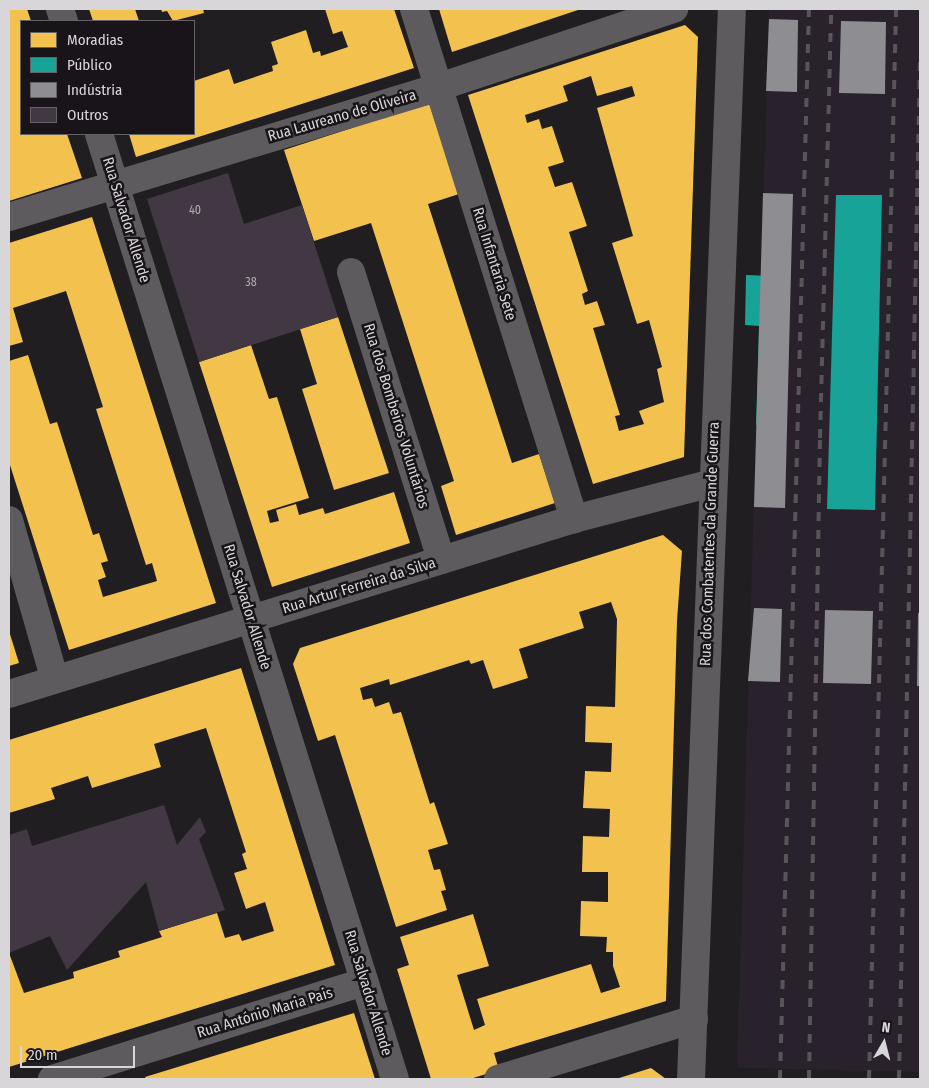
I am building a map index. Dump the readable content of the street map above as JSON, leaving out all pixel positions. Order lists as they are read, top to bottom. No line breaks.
{"streets":{"street":["Rua Laureano de Oliveira","Rua Salvador Allende","Rua Infantaria Sete","Rua dos Bombeiros Voluntários","Rua dos Combatentes da Grande Guerra","Rua Artur Ferreira da Silva","Rua António Maria Pais"]},"crossings":[["Rua Laureano de Oliveira","Rua Salvador Allende"],["Rua Laureano de Oliveira","Rua Infantaria Sete"],["Rua Salvador Allende","Rua Artur Ferreira da Silva"],["Rua Salvador Allende","Rua António Maria Pais"],["Rua Infantaria Sete","Rua Artur Ferreira da Silva"],["Rua dos Bombeiros Voluntários","Rua Artur Ferreira da Silva"],["Rua dos Combatentes da Grande Guerra","Rua Artur Ferreira da Silva"]],"house_numbers":["40","38"],"legend":["Moradias","Público","Indústria","Outros"],"scale_bar":"20 m","north":"top"}
